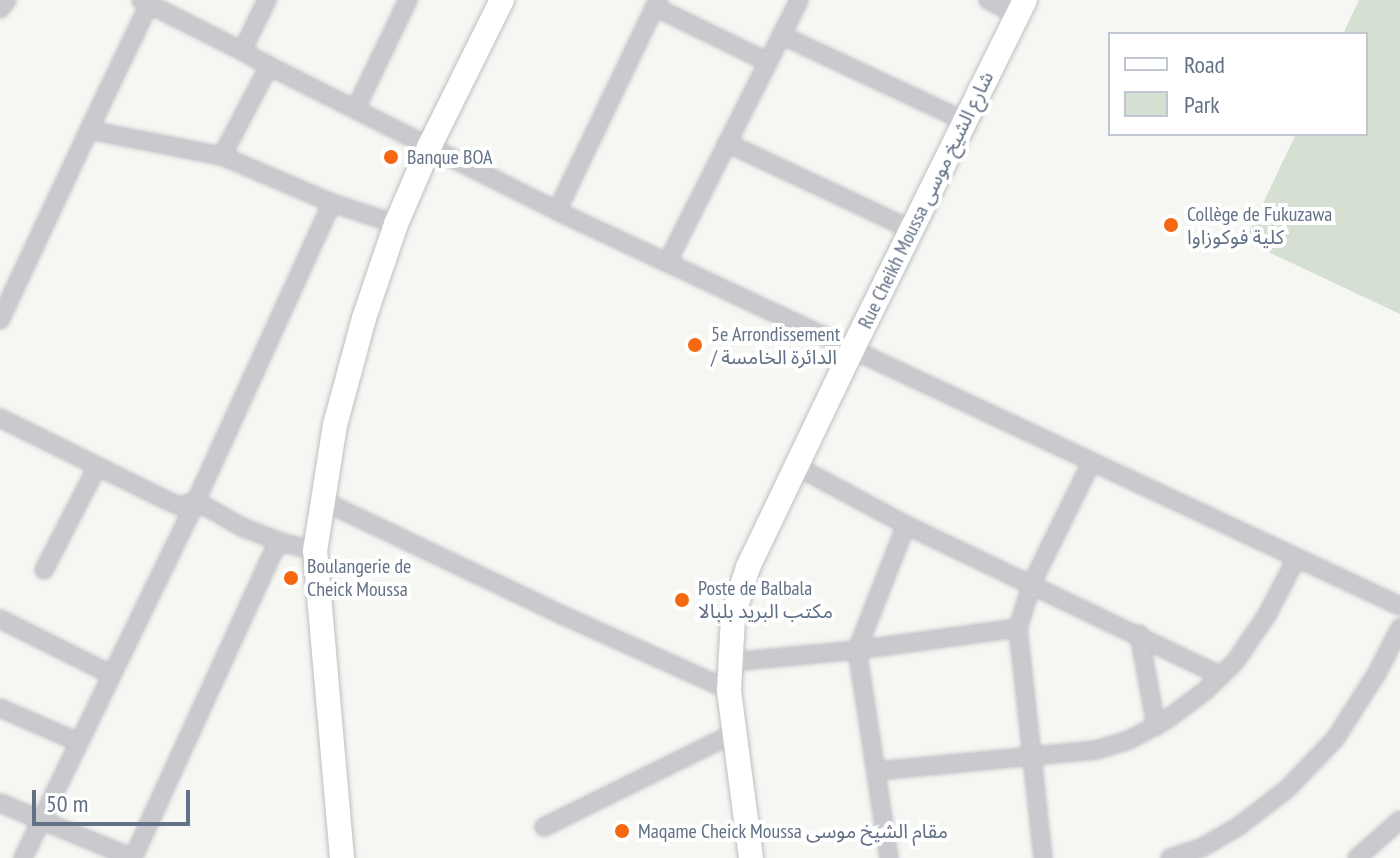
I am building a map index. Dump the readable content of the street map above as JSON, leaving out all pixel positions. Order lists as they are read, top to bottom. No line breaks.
{"streets":{"street":["Rue Cheikh Moussa شارع الشيخ موسى"]},"places":["Banque BOA","Collège de Fukuzawa كلية فوكوزاوا","5e Arrondissement / الدائرة الخامسة","Boulangerie de Cheick Moussa","Poste de Balbala مكتب البريد بلبالا","Maqame Cheick Moussa مقام الشيخ موسى"],"legend":["Road","Park"],"scale_bar":"50 m"}
